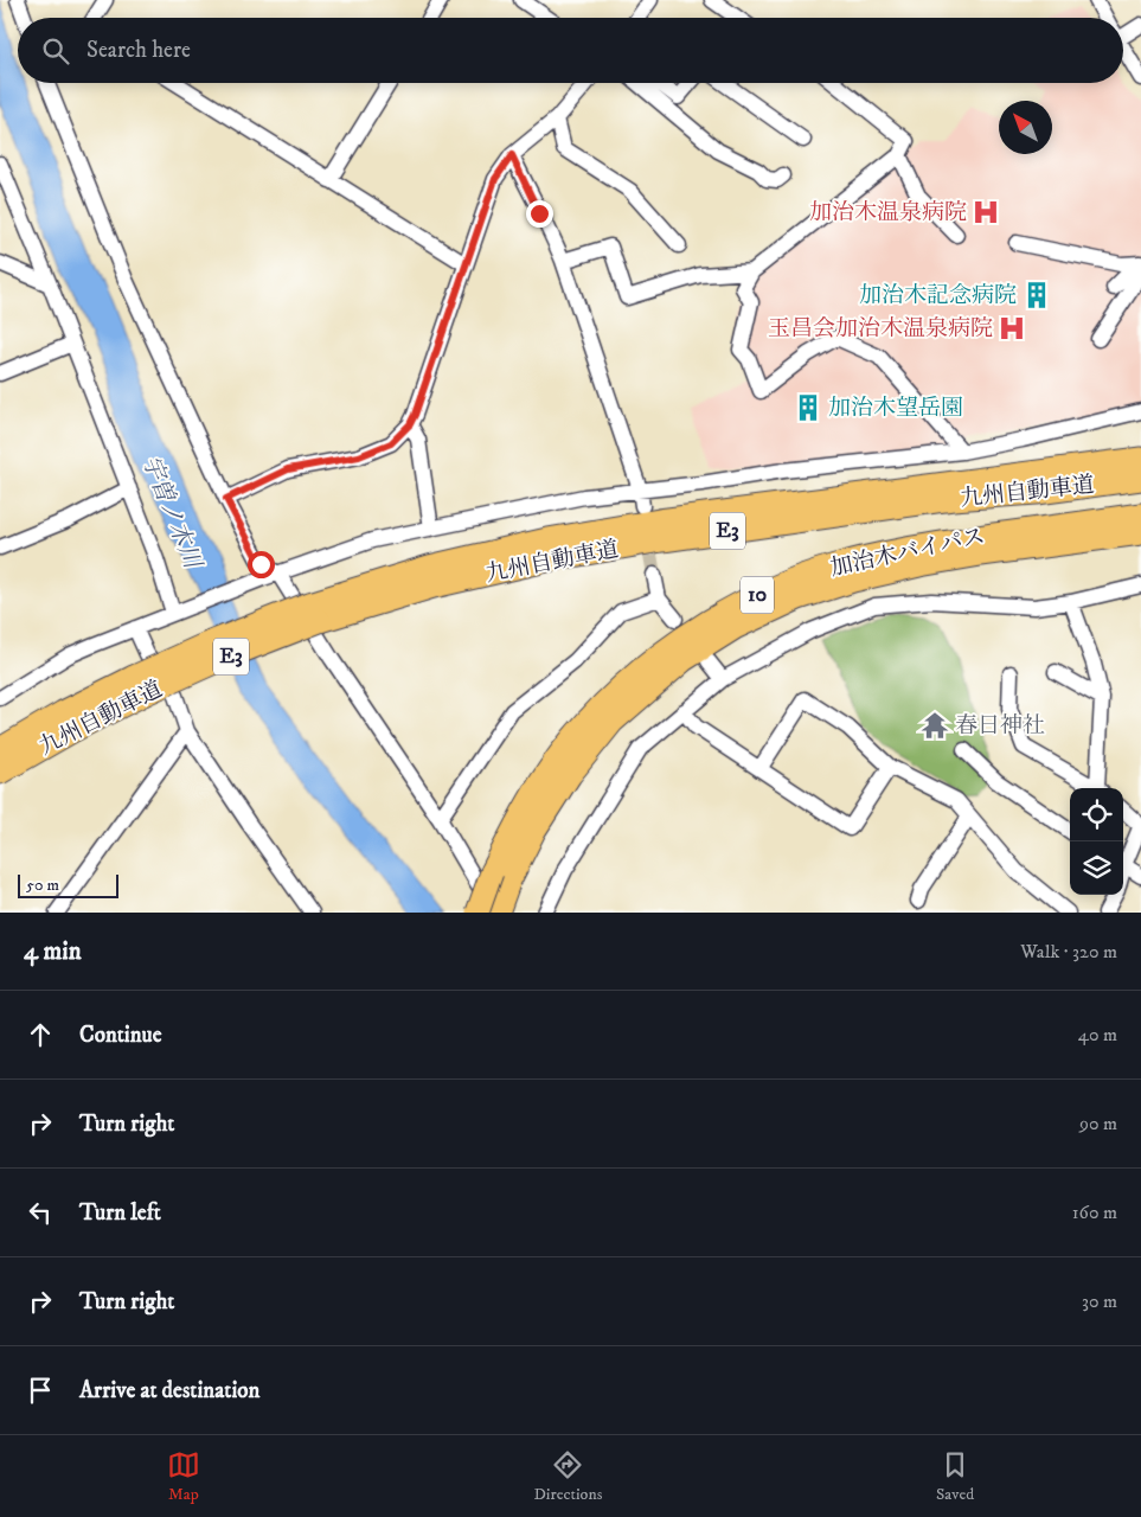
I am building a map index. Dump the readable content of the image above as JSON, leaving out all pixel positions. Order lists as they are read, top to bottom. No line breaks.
{"streets":{"highway":["九州自動車道","E3","加治木バイパス","10"]},"water":["宇曽ノ木川"],"places":{"hospital":["加治木温泉病院","玉昌会加治木温泉病院"],"building":["加治木記念病院","加治木望岳園"],"temple":["春日神社"]},"scale_bar":"50 m","north":"top left","page":{"search":"Search here","scale":"50 m","heading":["4 min","Walk · 320 m"],"list":[["Continue","40 m"],["Turn right","90 m"],["Turn left","160 m"],["Turn right","30 m"],"Arrive at destination"],"nav":["Map","Directions","Saved"]}}
